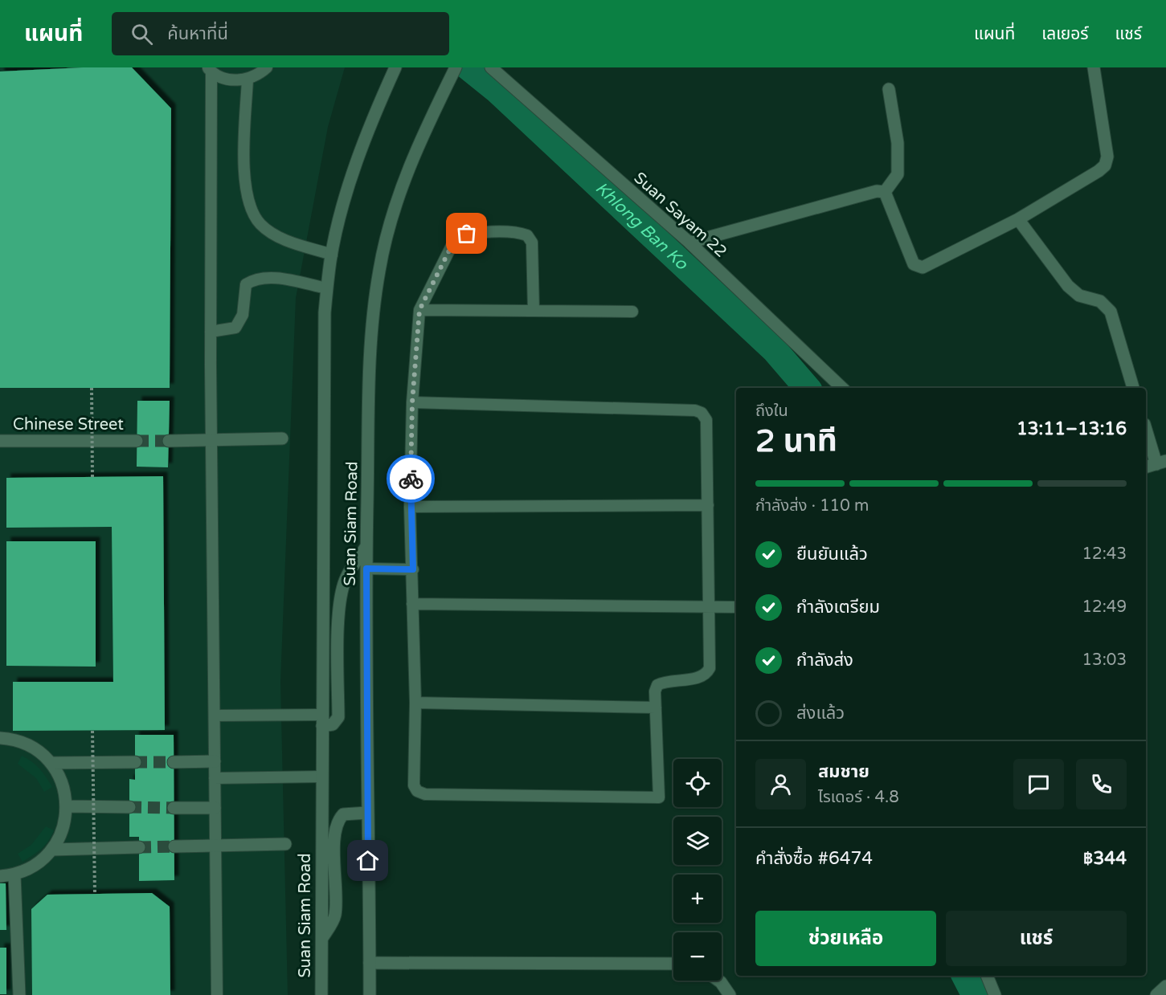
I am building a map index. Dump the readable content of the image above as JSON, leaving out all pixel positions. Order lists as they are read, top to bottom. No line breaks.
{"streets":{"street":["Suan Sayam 22","Chinese Street","Suan Siam Road"]},"water":["Khlong Ban Ko"],"page":{"header":"แผนที่","search":"ค้นหาที่นี่","nav":["แผนที่","เลเยอร์","แชร์"],"heading":["2 นาที","ถึงใน","13:11–13:16"],"panel":["สมชาย","ไรเดอร์ · 4.8","คำสั่งซื้อ #6474","฿344"],"bar":"กำลังส่ง · 110 m","list":[["ยืนยันแล้ว","12:43"],["กำลังเตรียม","12:49"],["กำลังส่ง","13:03"],"ส่งแล้ว"],"map_buttons":["+","−"],"buttons":["ช่วยเหลือ","แชร์"]}}
